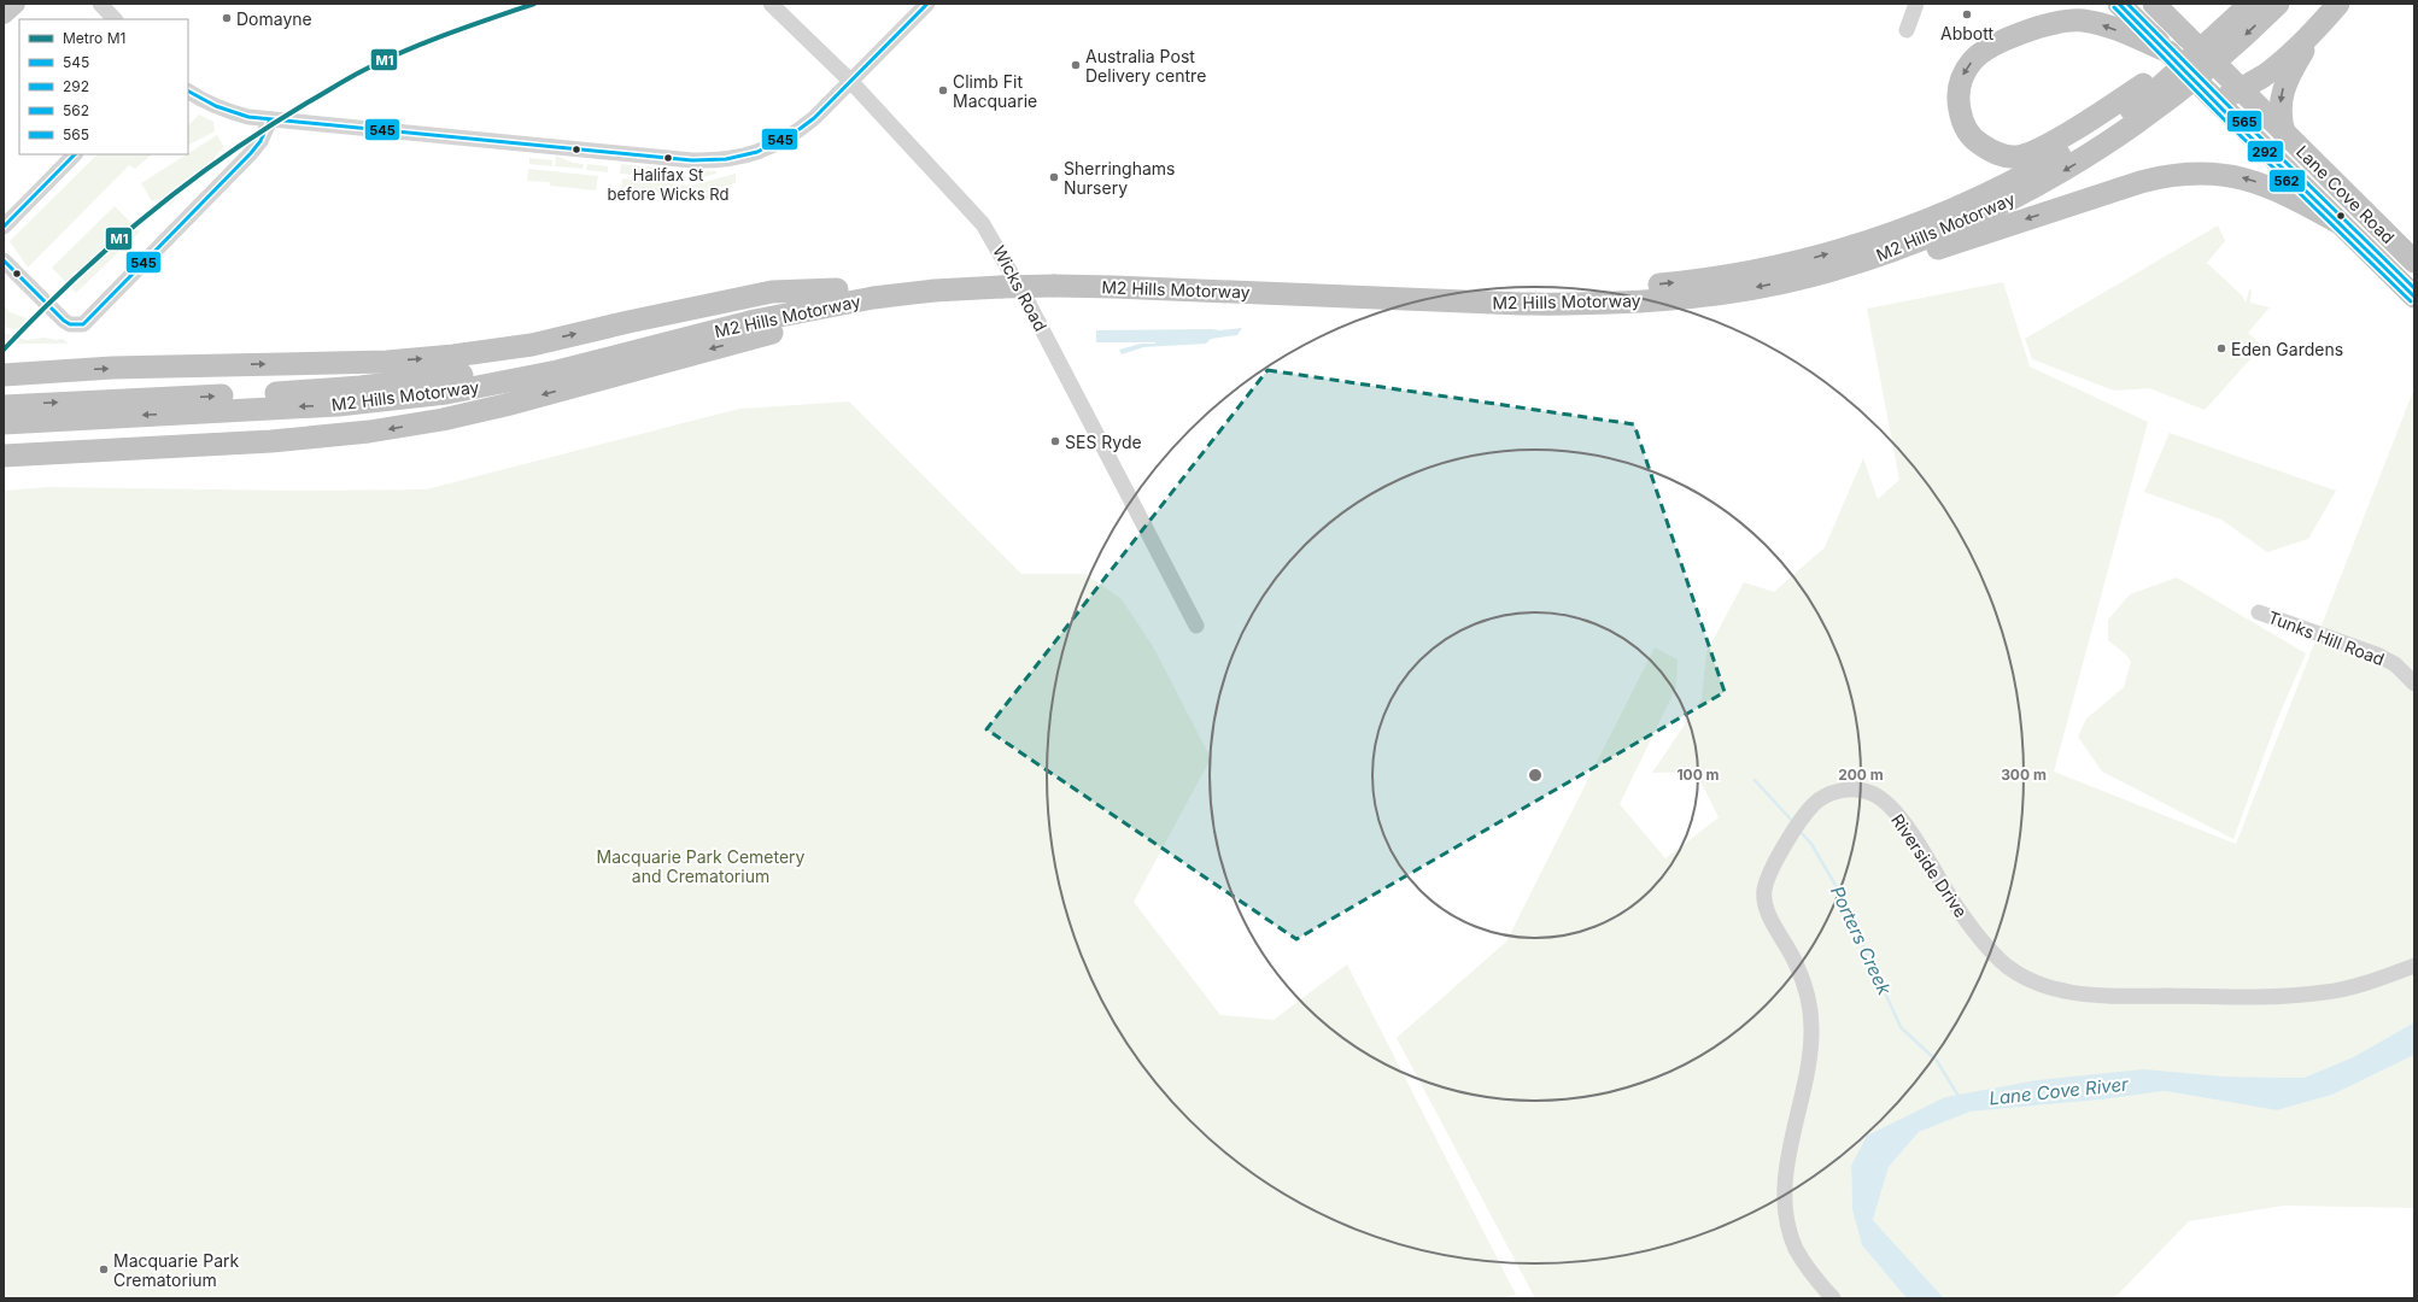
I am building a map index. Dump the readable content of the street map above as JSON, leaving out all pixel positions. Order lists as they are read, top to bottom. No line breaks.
{"streets":{"highway":["Lane Cove Road","M2 Hills Motorway"],"street":["Wicks Road","Tunks Hill Road","Riverside Drive"]},"crossings":[["Lane Cove Road","M2 Hills Motorway"]],"water":["Porters Creek","Lane Cove River"],"parks":["Macquarie Park Cemetery and Crematorium"],"places":["Abbott","Domayne","Australia Post Delivery centre","Climb Fit Macquarie","Halifax St before Wicks Rd","Sherringhams Nursery","Eden Gardens","SES Ryde","Macquarie Park Crematorium"],"lines":["metro line M1","transit line 545","transit line 292","transit line 565","transit line 562"],"legend":["Metro M1","545","292","562","565"],"rings":["100 m","200 m","300 m"]}
